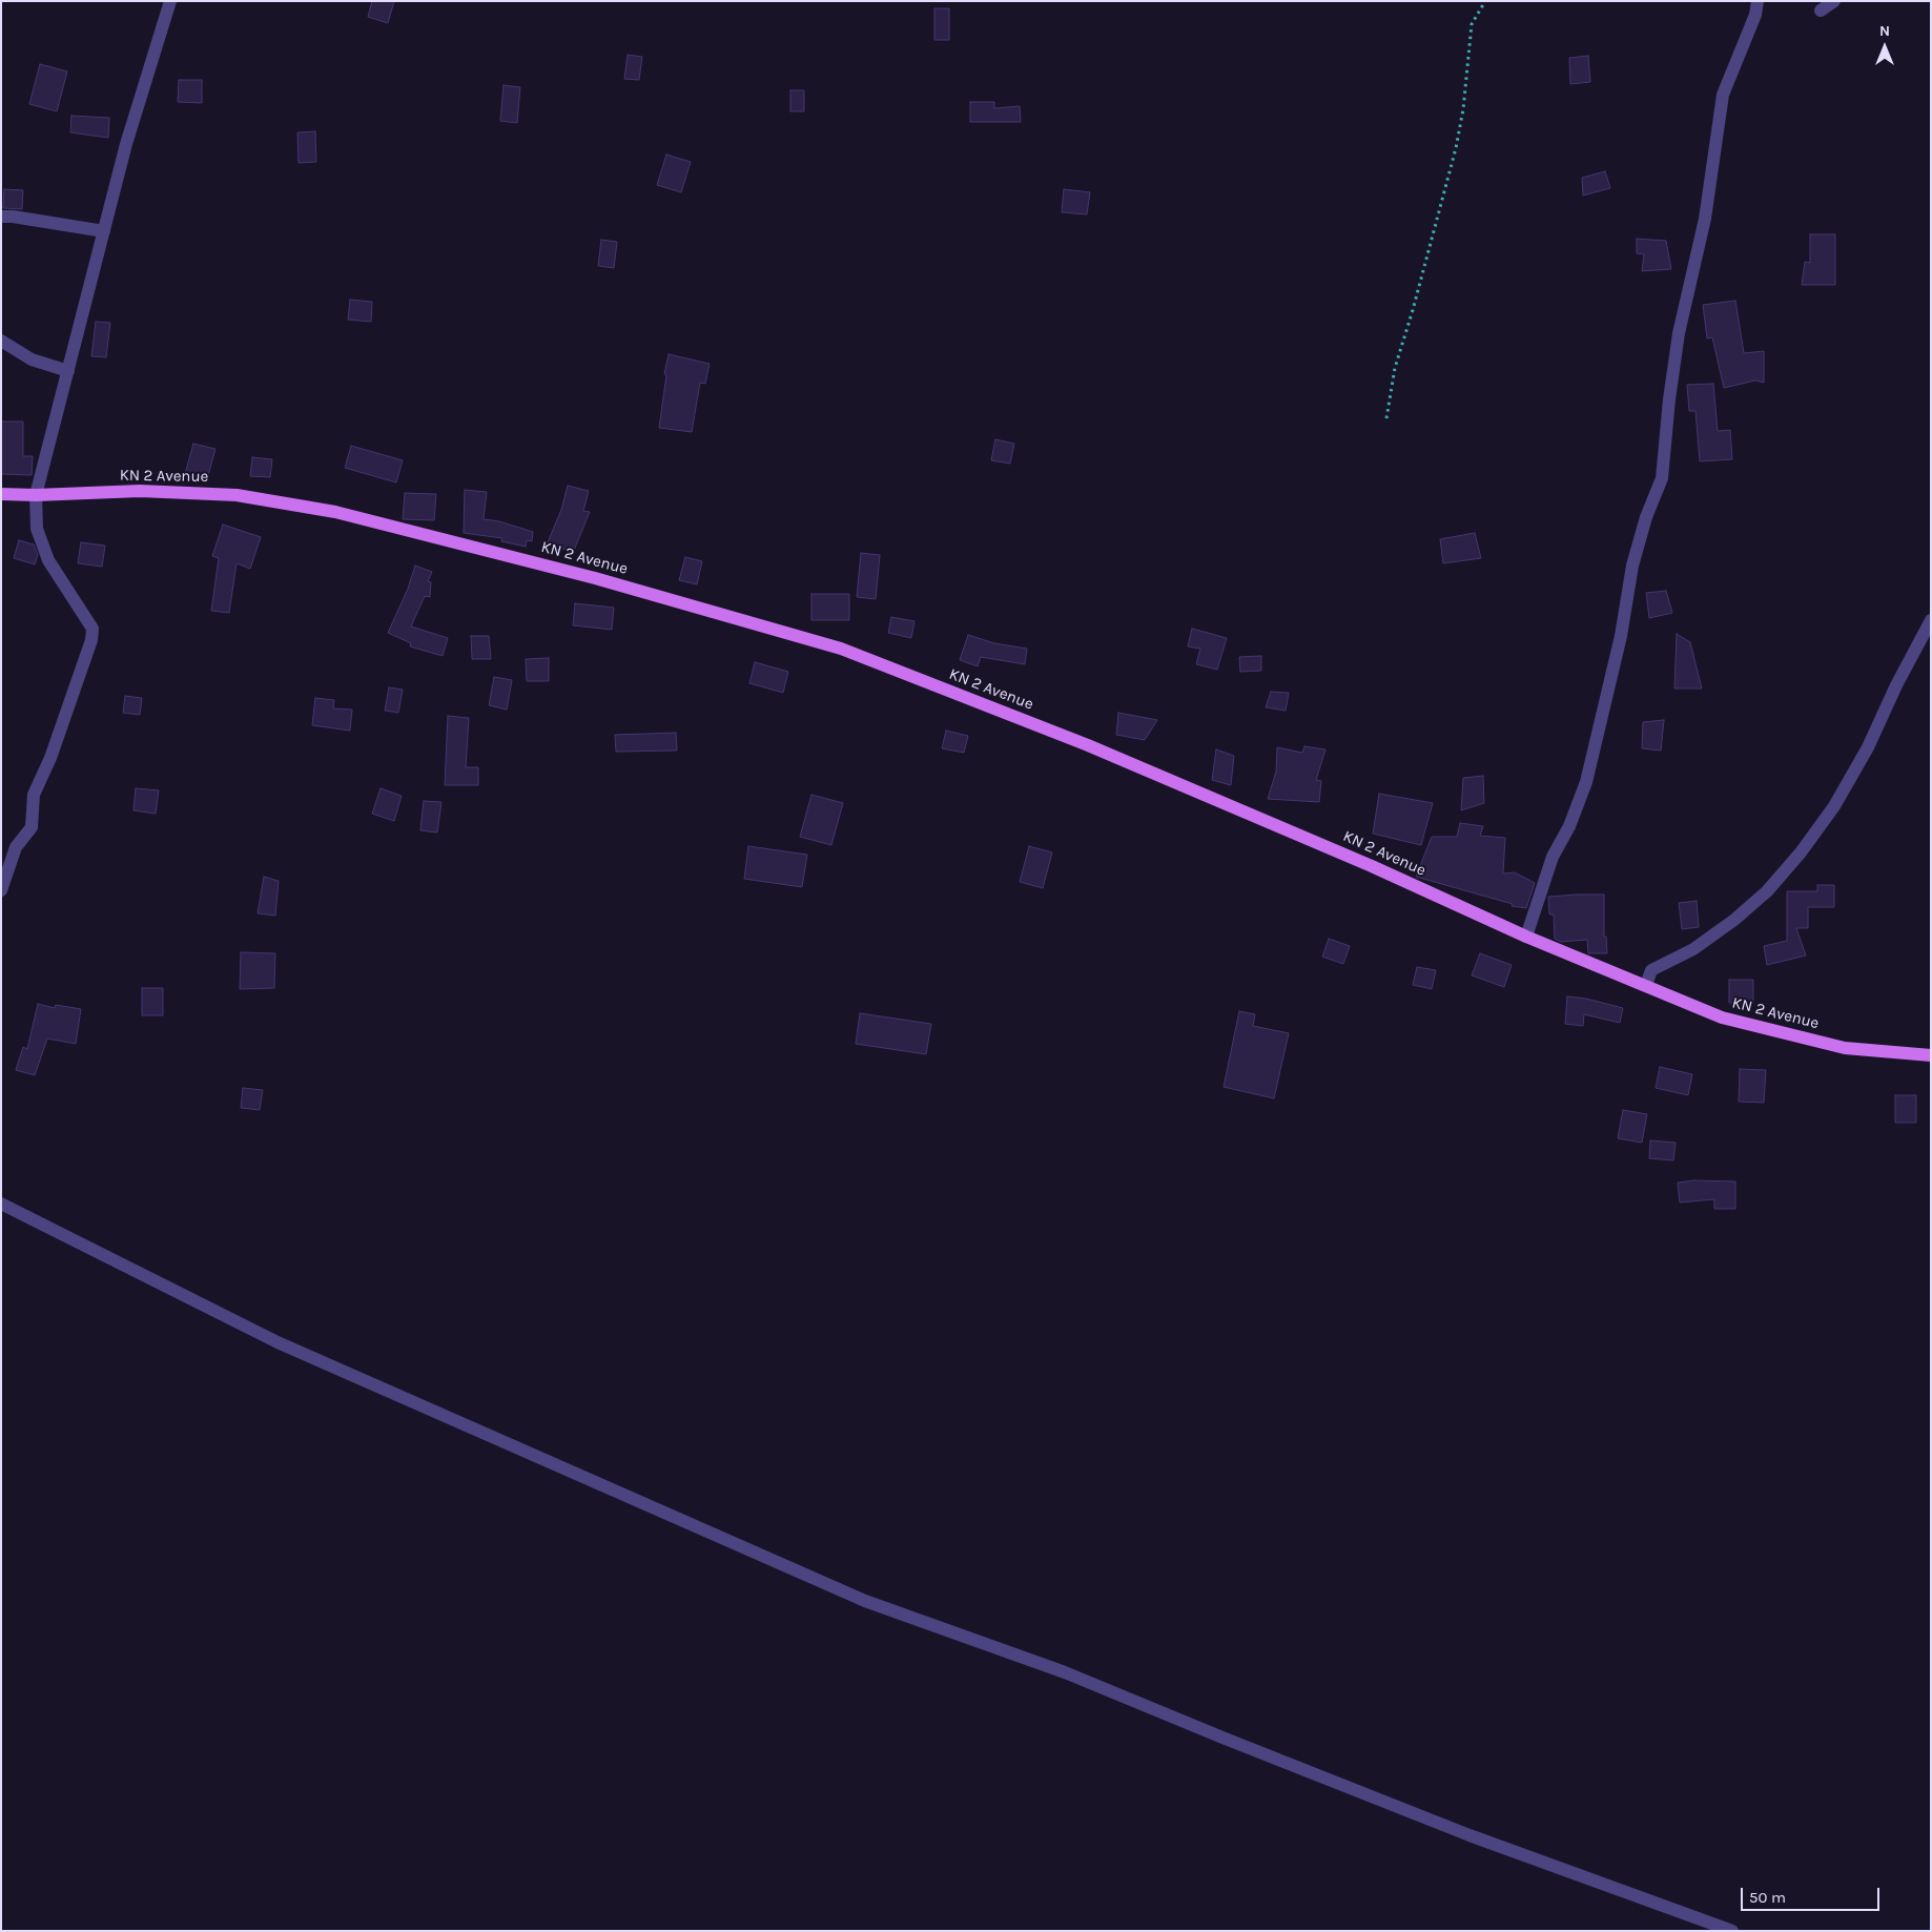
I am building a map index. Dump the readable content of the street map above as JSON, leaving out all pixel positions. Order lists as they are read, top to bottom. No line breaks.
{"streets":{"main road":["KN 2 Avenue"]},"scale_bar":"50 m","north":"top"}
